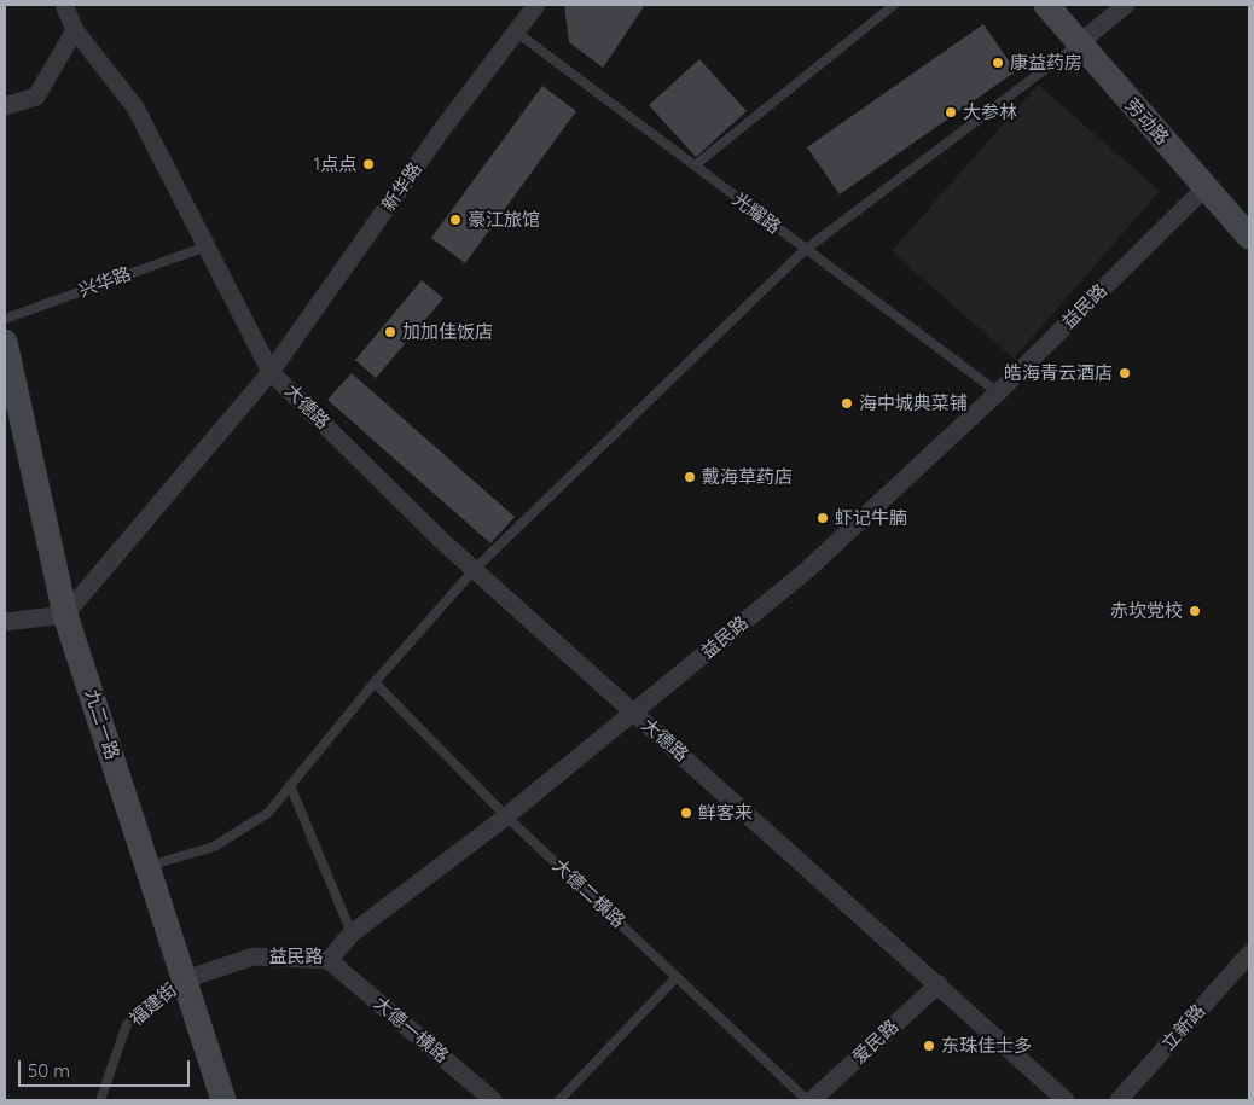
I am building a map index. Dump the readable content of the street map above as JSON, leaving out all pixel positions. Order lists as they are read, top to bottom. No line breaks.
{"streets":{"street":["劳动路","新华路","益民路","大德路","九二一路","立新路","大德一横路","爱民路"],"lane":["光耀路","兴华路","大德二横路","福建街"]},"crossings":[["劳动路","益民路"],["新华路","光耀路"],["新华路","大德路"],["新华路","九二一路"],["光耀路","益民路"],["兴华路","大德路"],["益民路","大德路"],["益民路","九二一路"],["益民路","大德二横路"],["益民路","福建街"],["益民路","大德一横路"],["大德路","爱民路"],["九二一路","福建街"]],"places":["康益药房","大参林","1点点","豪江旅馆","加加佳饭店","皓海青云酒店","海中城典菜铺","戴海草药店","虾记牛腩","赤坎党校","鲜客来","东珠佳士多"],"scale_bar":"50 m"}
